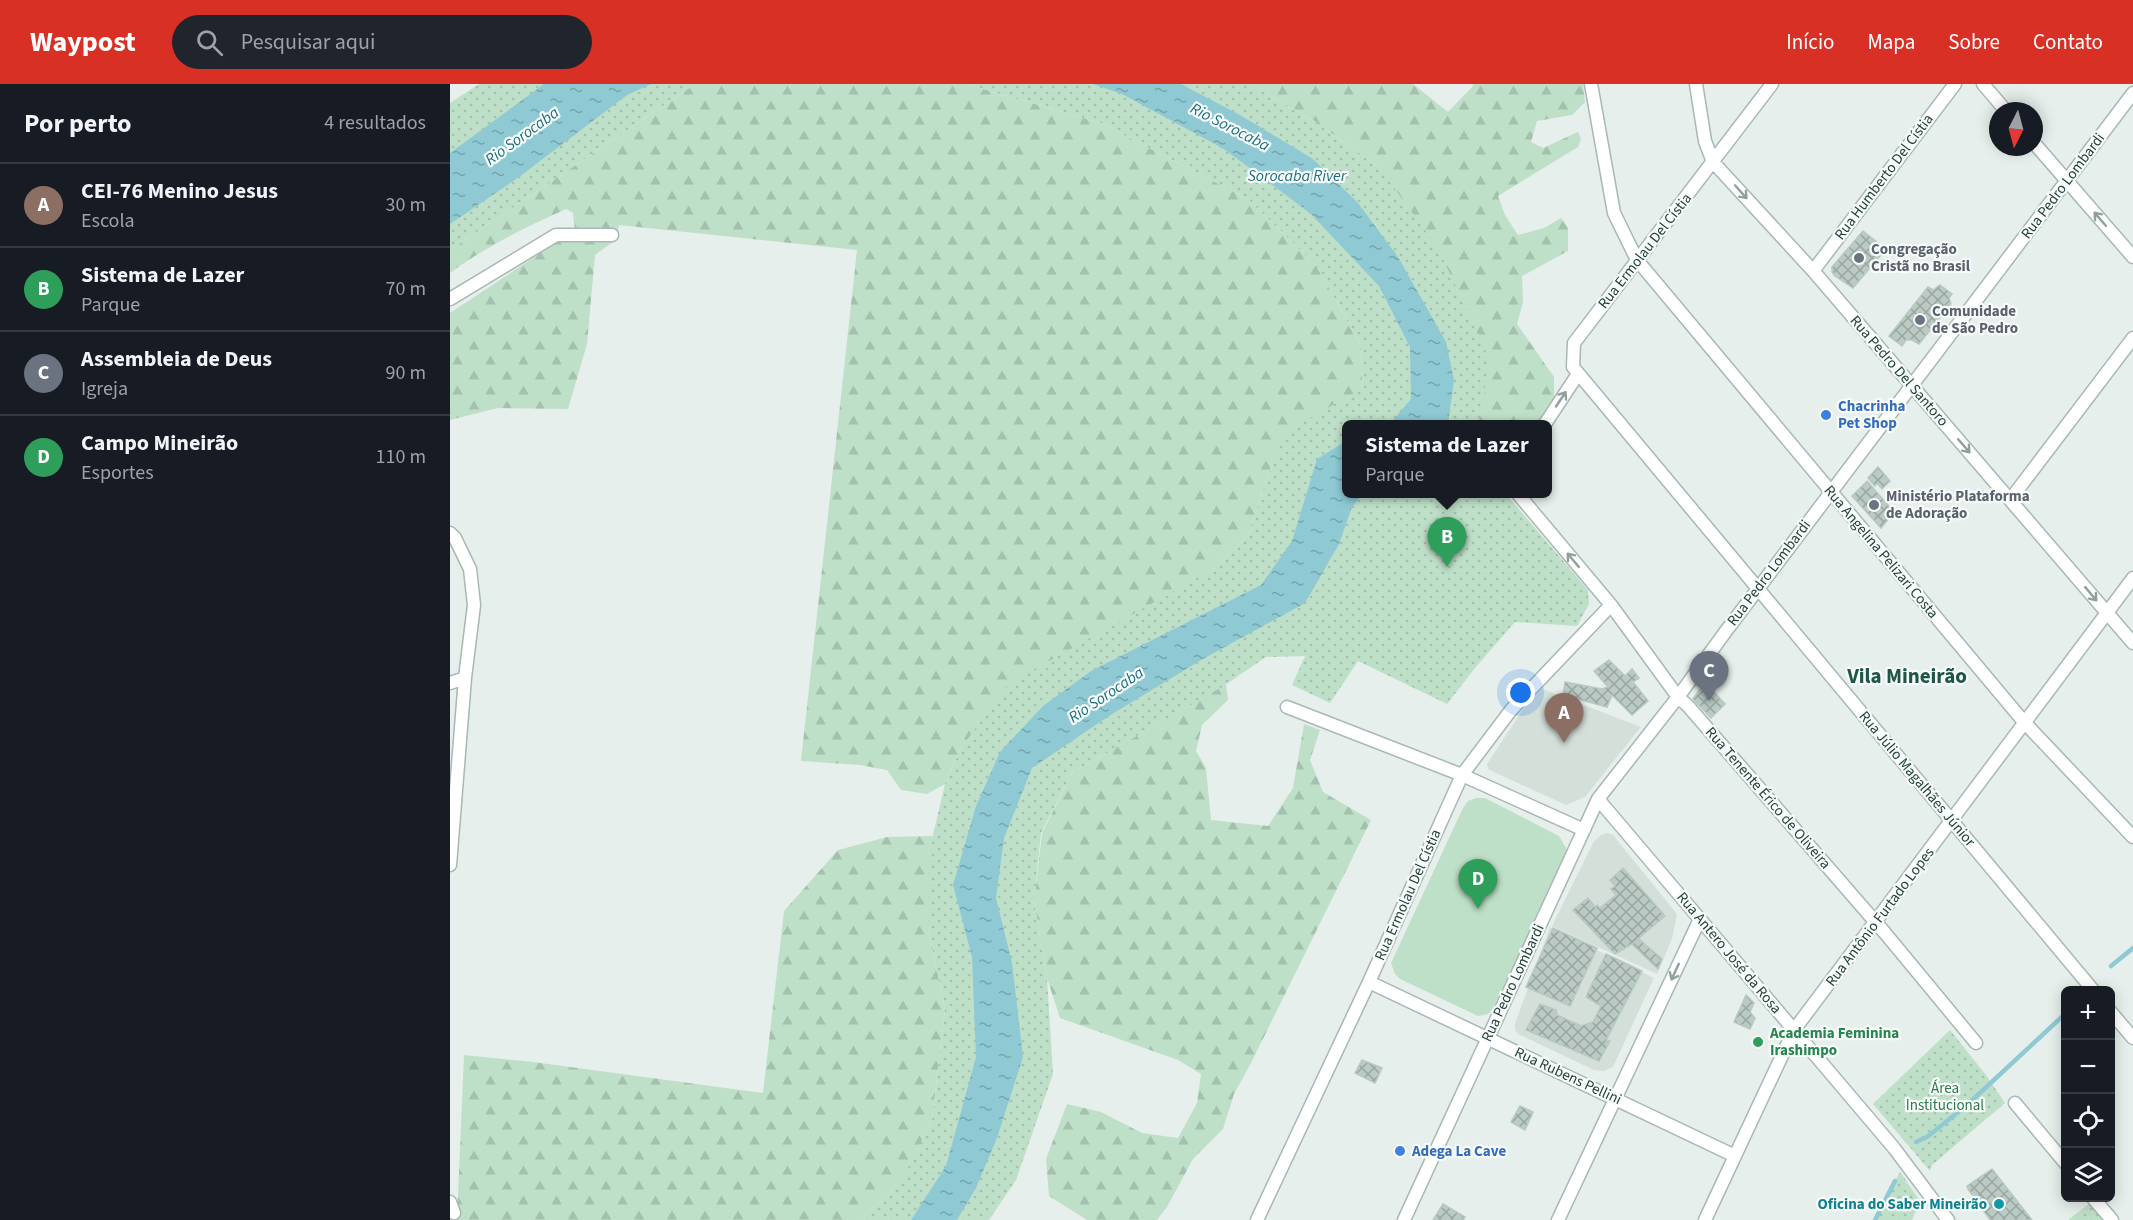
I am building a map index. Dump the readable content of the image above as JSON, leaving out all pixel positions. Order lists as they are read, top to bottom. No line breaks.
{"streets":{"street":["Rua Humberto Del Cístia","Rua Pedro Lombardi","Rua Ermolau Del Cístia","Rua Pedro Del Santoro","Rua Angelina Pelizari Costa","Rua Júlio Magalhães Júnior","Rua Tenente Érico de Oliveira","Rua Antônio Furtado Lopes","Rua Antero José da Rosa","Rua Rubens Pellini"]},"crossings":[["Rua Humberto Del Cístia","Rua Pedro Del Santoro"],["Rua Pedro Lombardi","Rua Pedro Del Santoro"],["Rua Pedro Lombardi","Rua Angelina Pelizari Costa"],["Rua Pedro Lombardi","Rua Júlio Magalhães Júnior"],["Rua Pedro Lombardi","Rua Tenente Érico de Oliveira"],["Rua Pedro Lombardi","Rua Antero José da Rosa"],["Rua Pedro Lombardi","Rua Rubens Pellini"],["Rua Ermolau Del Cístia","Rua Pedro Del Santoro"],["Rua Ermolau Del Cístia","Rua Angelina Pelizari Costa"],["Rua Ermolau Del Cístia","Rua Júlio Magalhães Júnior"],["Rua Ermolau Del Cístia","Rua Tenente Érico de Oliveira"],["Rua Ermolau Del Cístia","Rua Rubens Pellini"],["Rua Pedro Del Santoro","Rua Antônio Furtado Lopes"],["Rua Angelina Pelizari Costa","Rua Antônio Furtado Lopes"],["Rua Júlio Magalhães Júnior","Rua Antônio Furtado Lopes"],["Rua Tenente Érico de Oliveira","Rua Antônio Furtado Lopes"],["Rua Antônio Furtado Lopes","Rua Antero José da Rosa"],["Rua Antônio Furtado Lopes","Rua Rubens Pellini"]],"one_way":["Rua Pedro Del Santoro"],"districts":["Vila Mineirão"],"water":["Rio Sorocaba","Sorocaba River"],"parks":["Área Institucional"],"places":["Congregação Cristã no Brasil","Comunidade de São Pedro","Chacrinha Pet Shop","Ministério Plataforma de Adoração","Academia Feminina Irashimpo","Adega La Cave","Oficina do Saber Mineirão"],"north":"bottom","page":{"header":"Waypost","search":"Pesquisar aqui","nav":["Início","Mapa","Sobre","Contato"],"heading":["Por perto","4 resultados"],"list":[{"mark":"A","name":"CEI-76 Menino Jesus","note":"Escola","value":"30 m"},{"mark":"B","name":"Sistema de Lazer","note":"Parque","value":"70 m"},{"mark":"C","name":"Assembleia de Deus","note":"Igreja","value":"90 m"},{"mark":"D","name":"Campo Mineirão","note":"Esportes","value":"110 m"}],"popup":["Sistema de Lazer","Parque"],"pins":["B","C","A","D"],"map_buttons":["+","−"]}}
